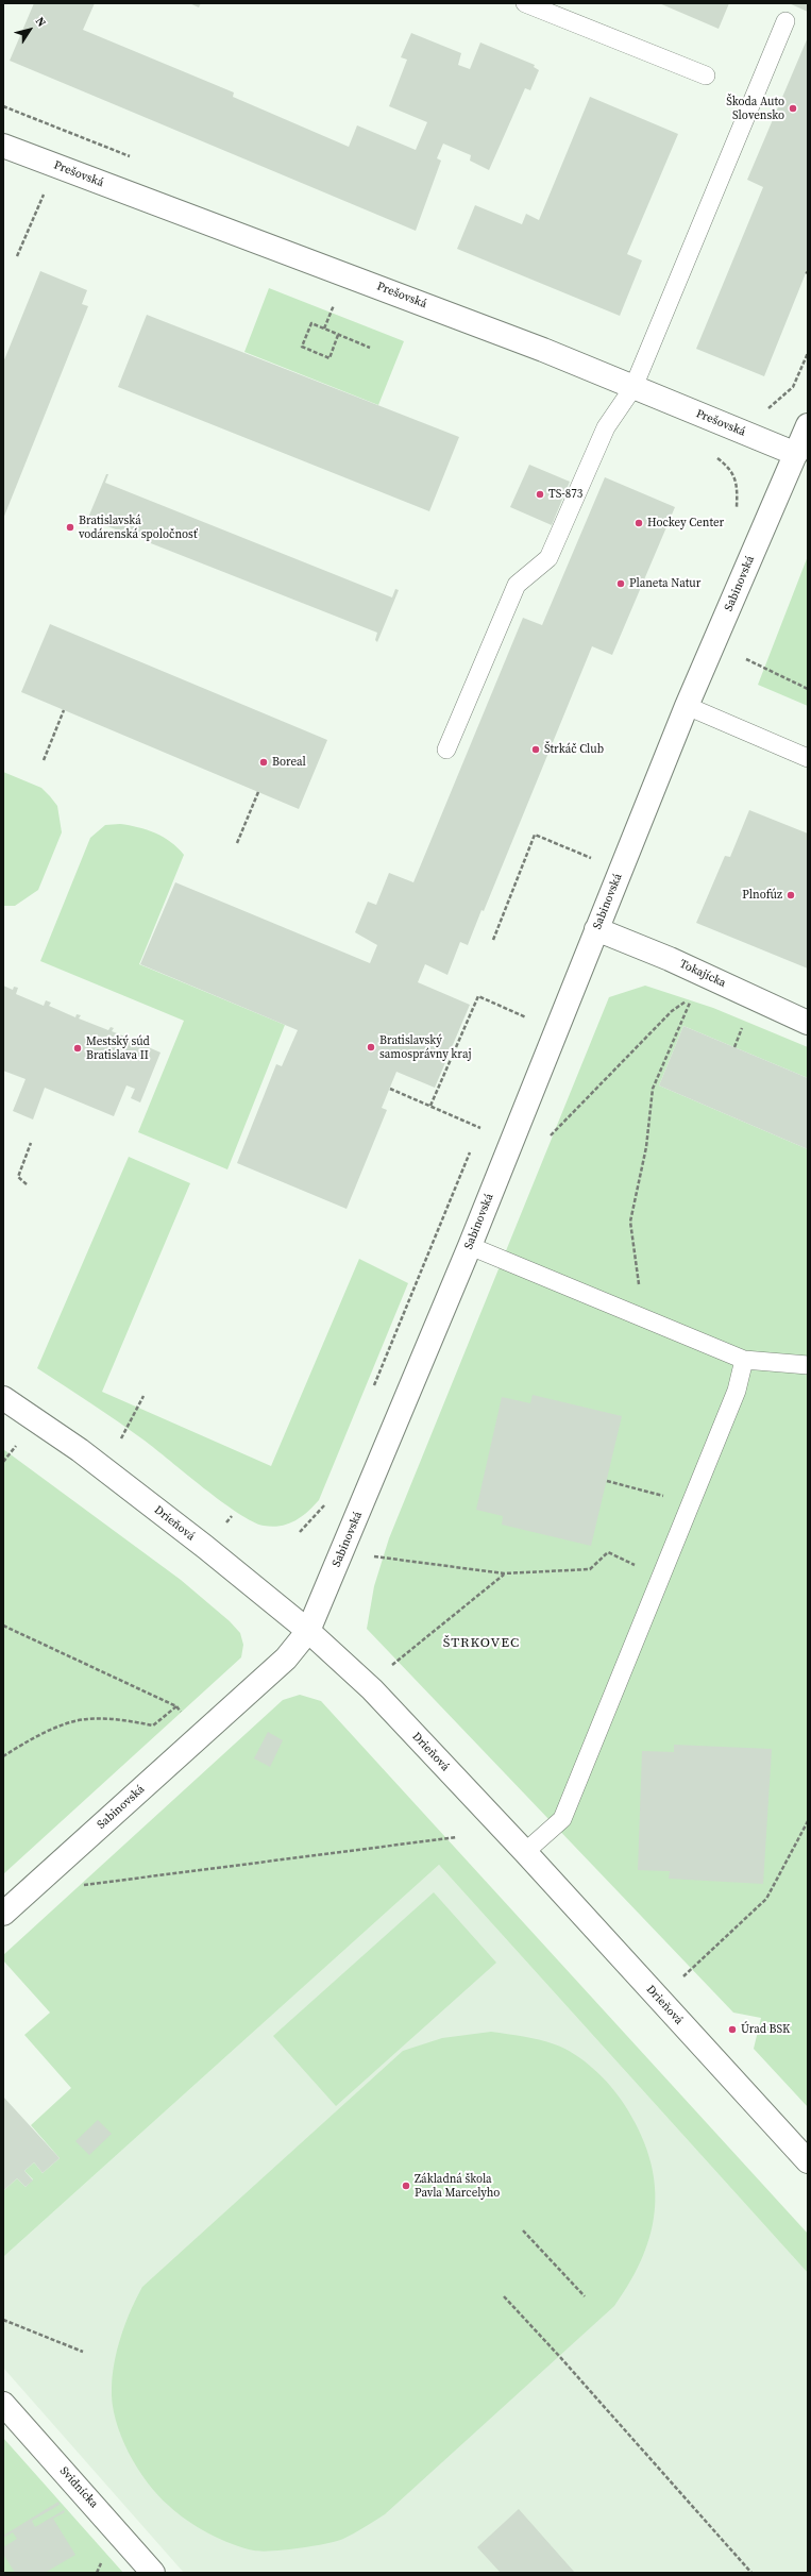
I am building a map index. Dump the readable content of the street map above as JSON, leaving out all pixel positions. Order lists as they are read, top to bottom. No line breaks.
{"streets":{"street":["Prešovská","Sabinovská","Tokajícka","Drieňová","Svidnícka"]},"crossings":[["Prešovská","Sabinovská"],["Sabinovská","Tokajícka"],["Sabinovská","Drieňová"]],"districts":["ŠTRKOVEC"],"places":["Škoda Auto Slovensko","TS-873","Hockey Center","Bratislavská vodárenská spoločnosť","Planeta Natur","Štrkáč Club","Boreal","Plnofúz","Bratislavský samosprávny kraj","Mestský súd Bratislava II","Úrad BSK","Základná škola Pavla Marcelyho"],"north":"top right"}
